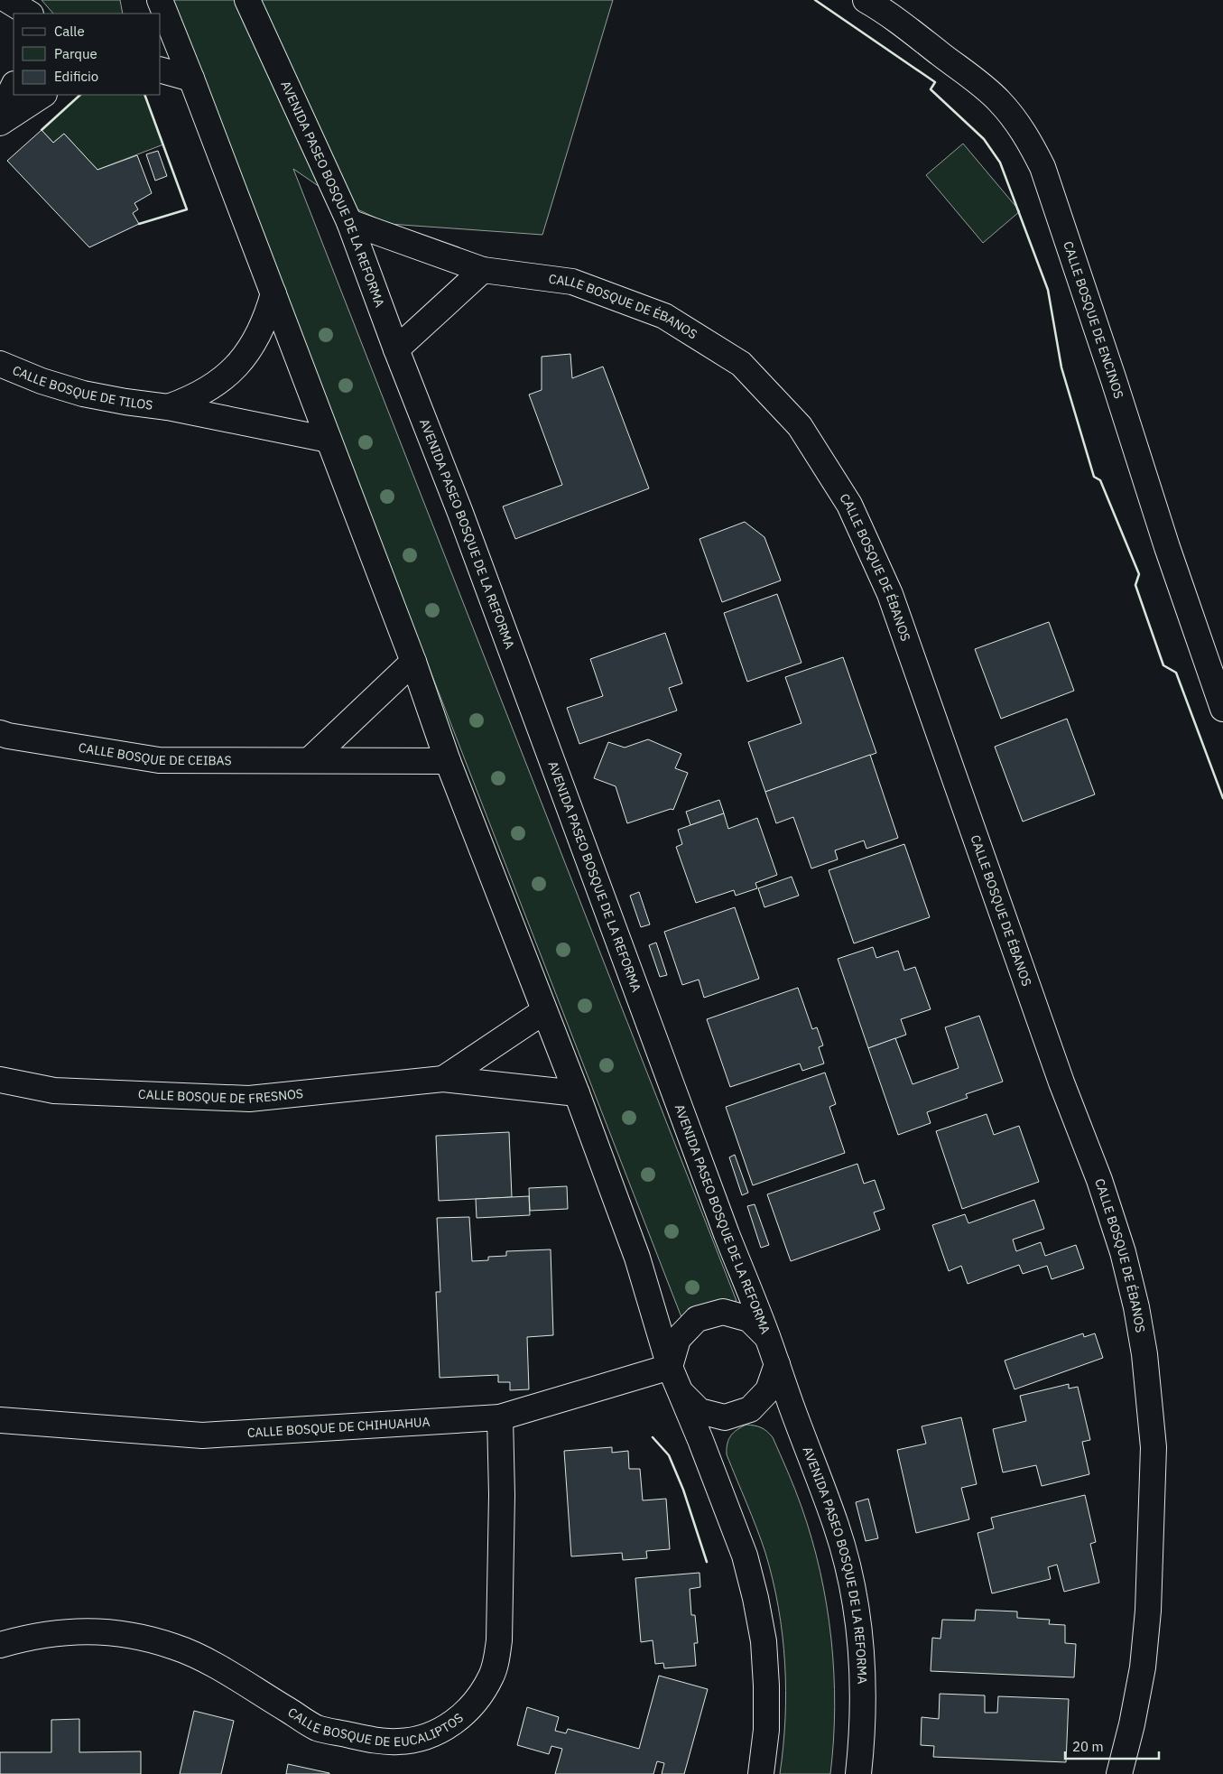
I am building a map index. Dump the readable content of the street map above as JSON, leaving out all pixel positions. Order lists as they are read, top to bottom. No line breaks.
{"streets":{"street":["AVENIDA PASEO BOSQUE DE LA REFORMA","CALLE BOSQUE DE ÉBANOS","CALLE BOSQUE DE ENCINOS","CALLE BOSQUE DE TILOS","CALLE BOSQUE DE CEIBAS","CALLE BOSQUE DE FRESNOS","CALLE BOSQUE DE CHIHUAHUA","CALLE BOSQUE DE EUCALIPTOS"]},"crossings":[["AVENIDA PASEO BOSQUE DE LA REFORMA","CALLE BOSQUE DE ÉBANOS"],["AVENIDA PASEO BOSQUE DE LA REFORMA","CALLE BOSQUE DE CHIHUAHUA"],["CALLE BOSQUE DE CHIHUAHUA","CALLE BOSQUE DE EUCALIPTOS"]],"legend":["Calle","Parque","Edificio"],"scale_bar":"20 m"}
